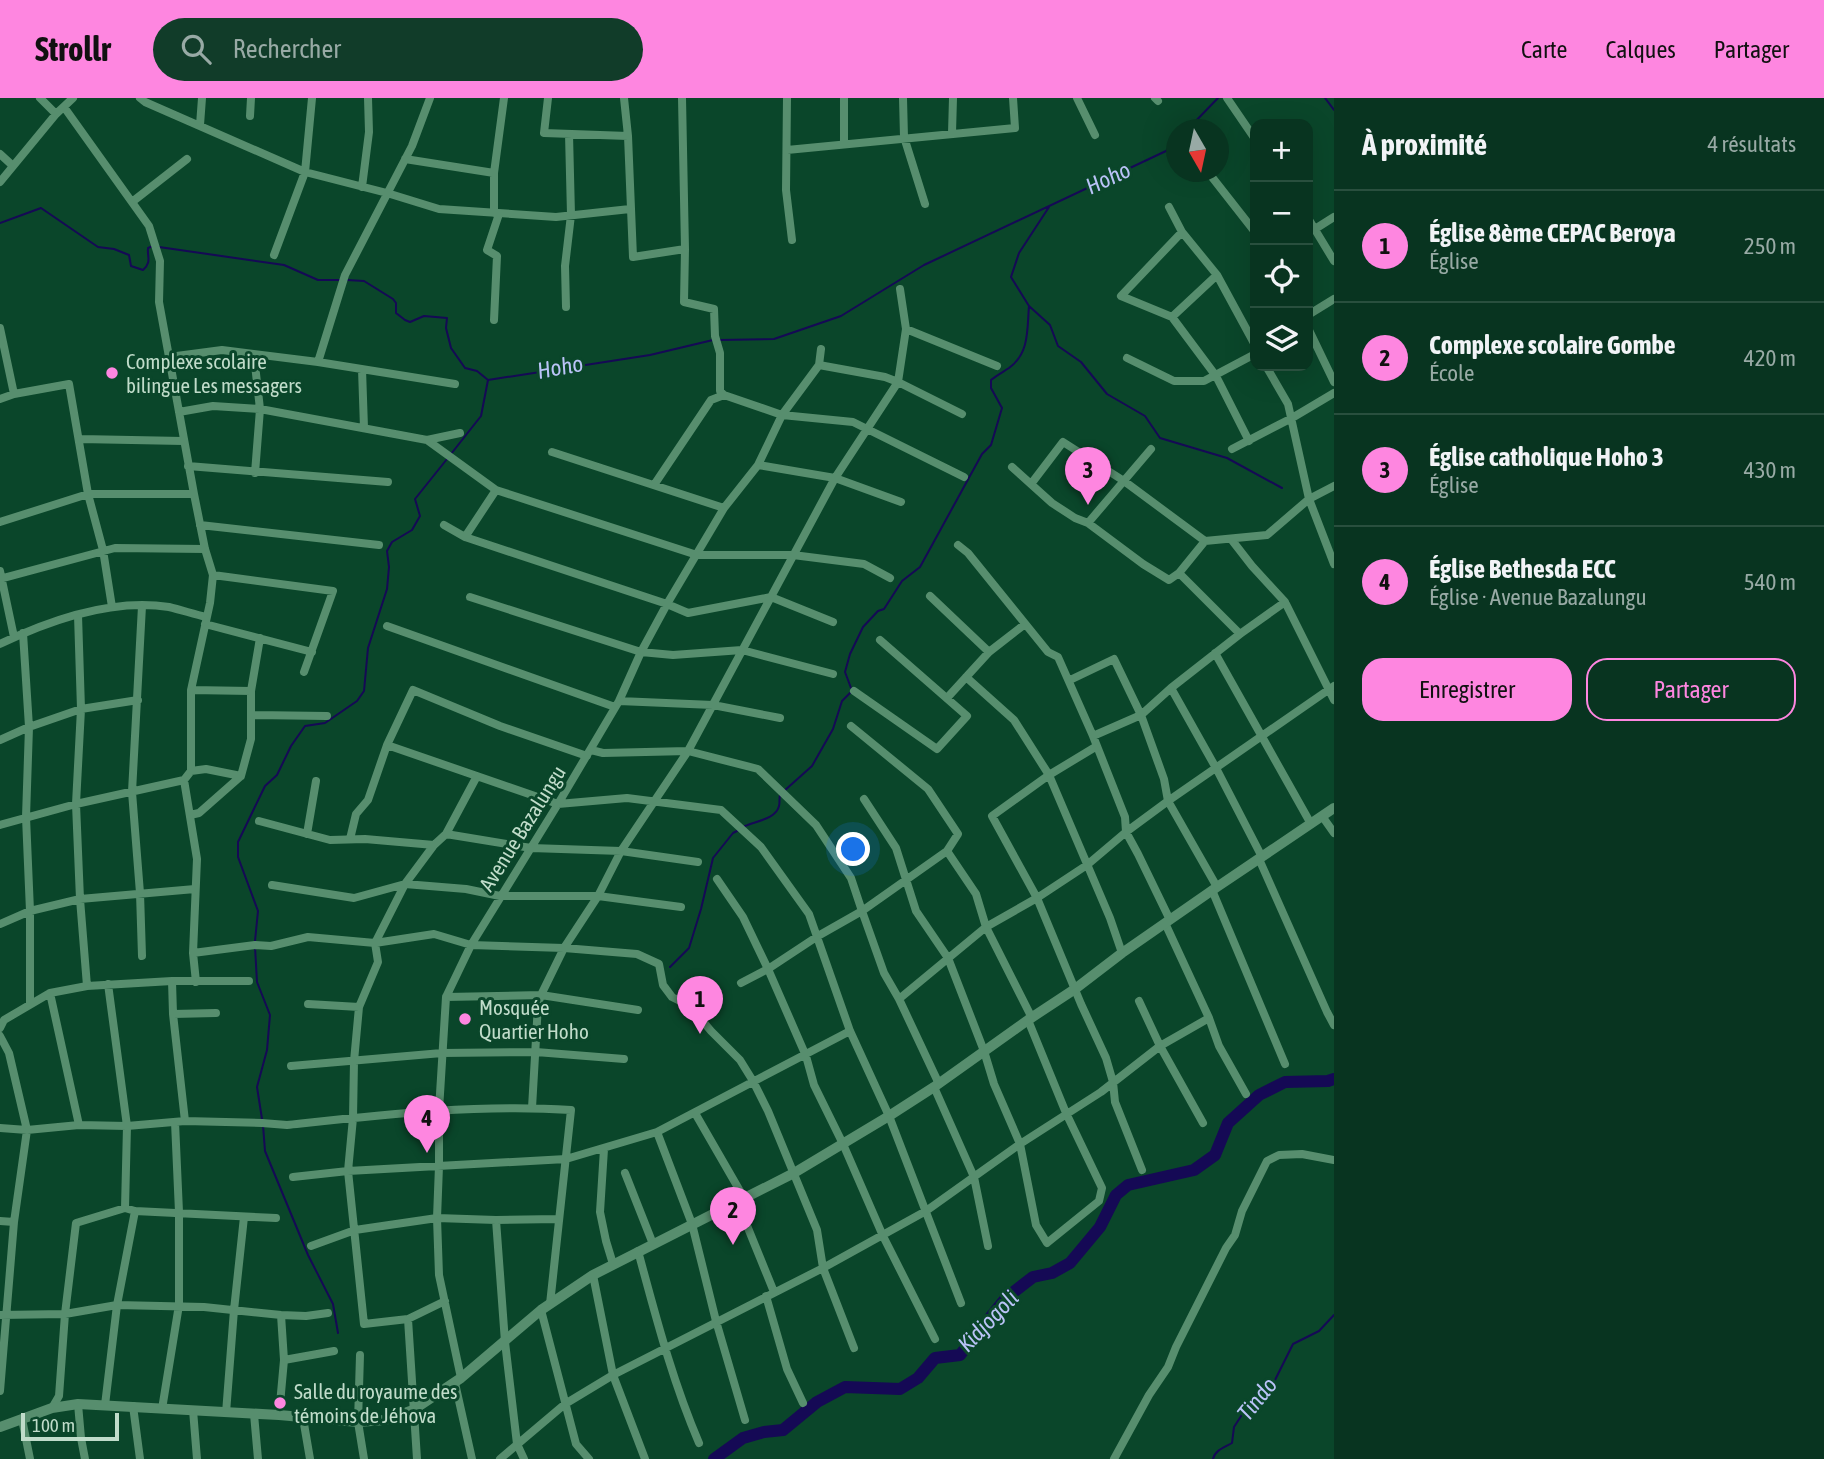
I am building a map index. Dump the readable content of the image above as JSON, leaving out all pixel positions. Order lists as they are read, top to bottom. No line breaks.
{"streets":{"street":["Avenue Bazalungu"]},"water":["Hoho","Kidjogoli","Tindo"],"places":["Complexe scolaire bilingue Les messagers","Mosquée Quartier Hoho","Salle du royaume des témoins de Jéhova"],"scale_bar":"100 m","north":"bottom","page":{"header":"Strollr","search":"Rechercher","nav":["Carte","Calques","Partager"],"heading":["À proximité","4 résultats"],"map_buttons":["+","−"],"list":[{"mark":"1","name":"Église 8ème CEPAC Beroya","note":"Église","value":"250 m"},{"mark":"2","name":"Complexe scolaire Gombe","note":"École","value":"420 m"},{"mark":"3","name":"Église catholique Hoho 3","note":"Église","value":"430 m"},{"mark":"4","name":"Église Bethesda ECC","note":"Église · Avenue Bazalungu","value":"540 m"}],"pins":["3","1","4","2"],"buttons":["Enregistrer","Partager"],"scale":"100 m"}}
